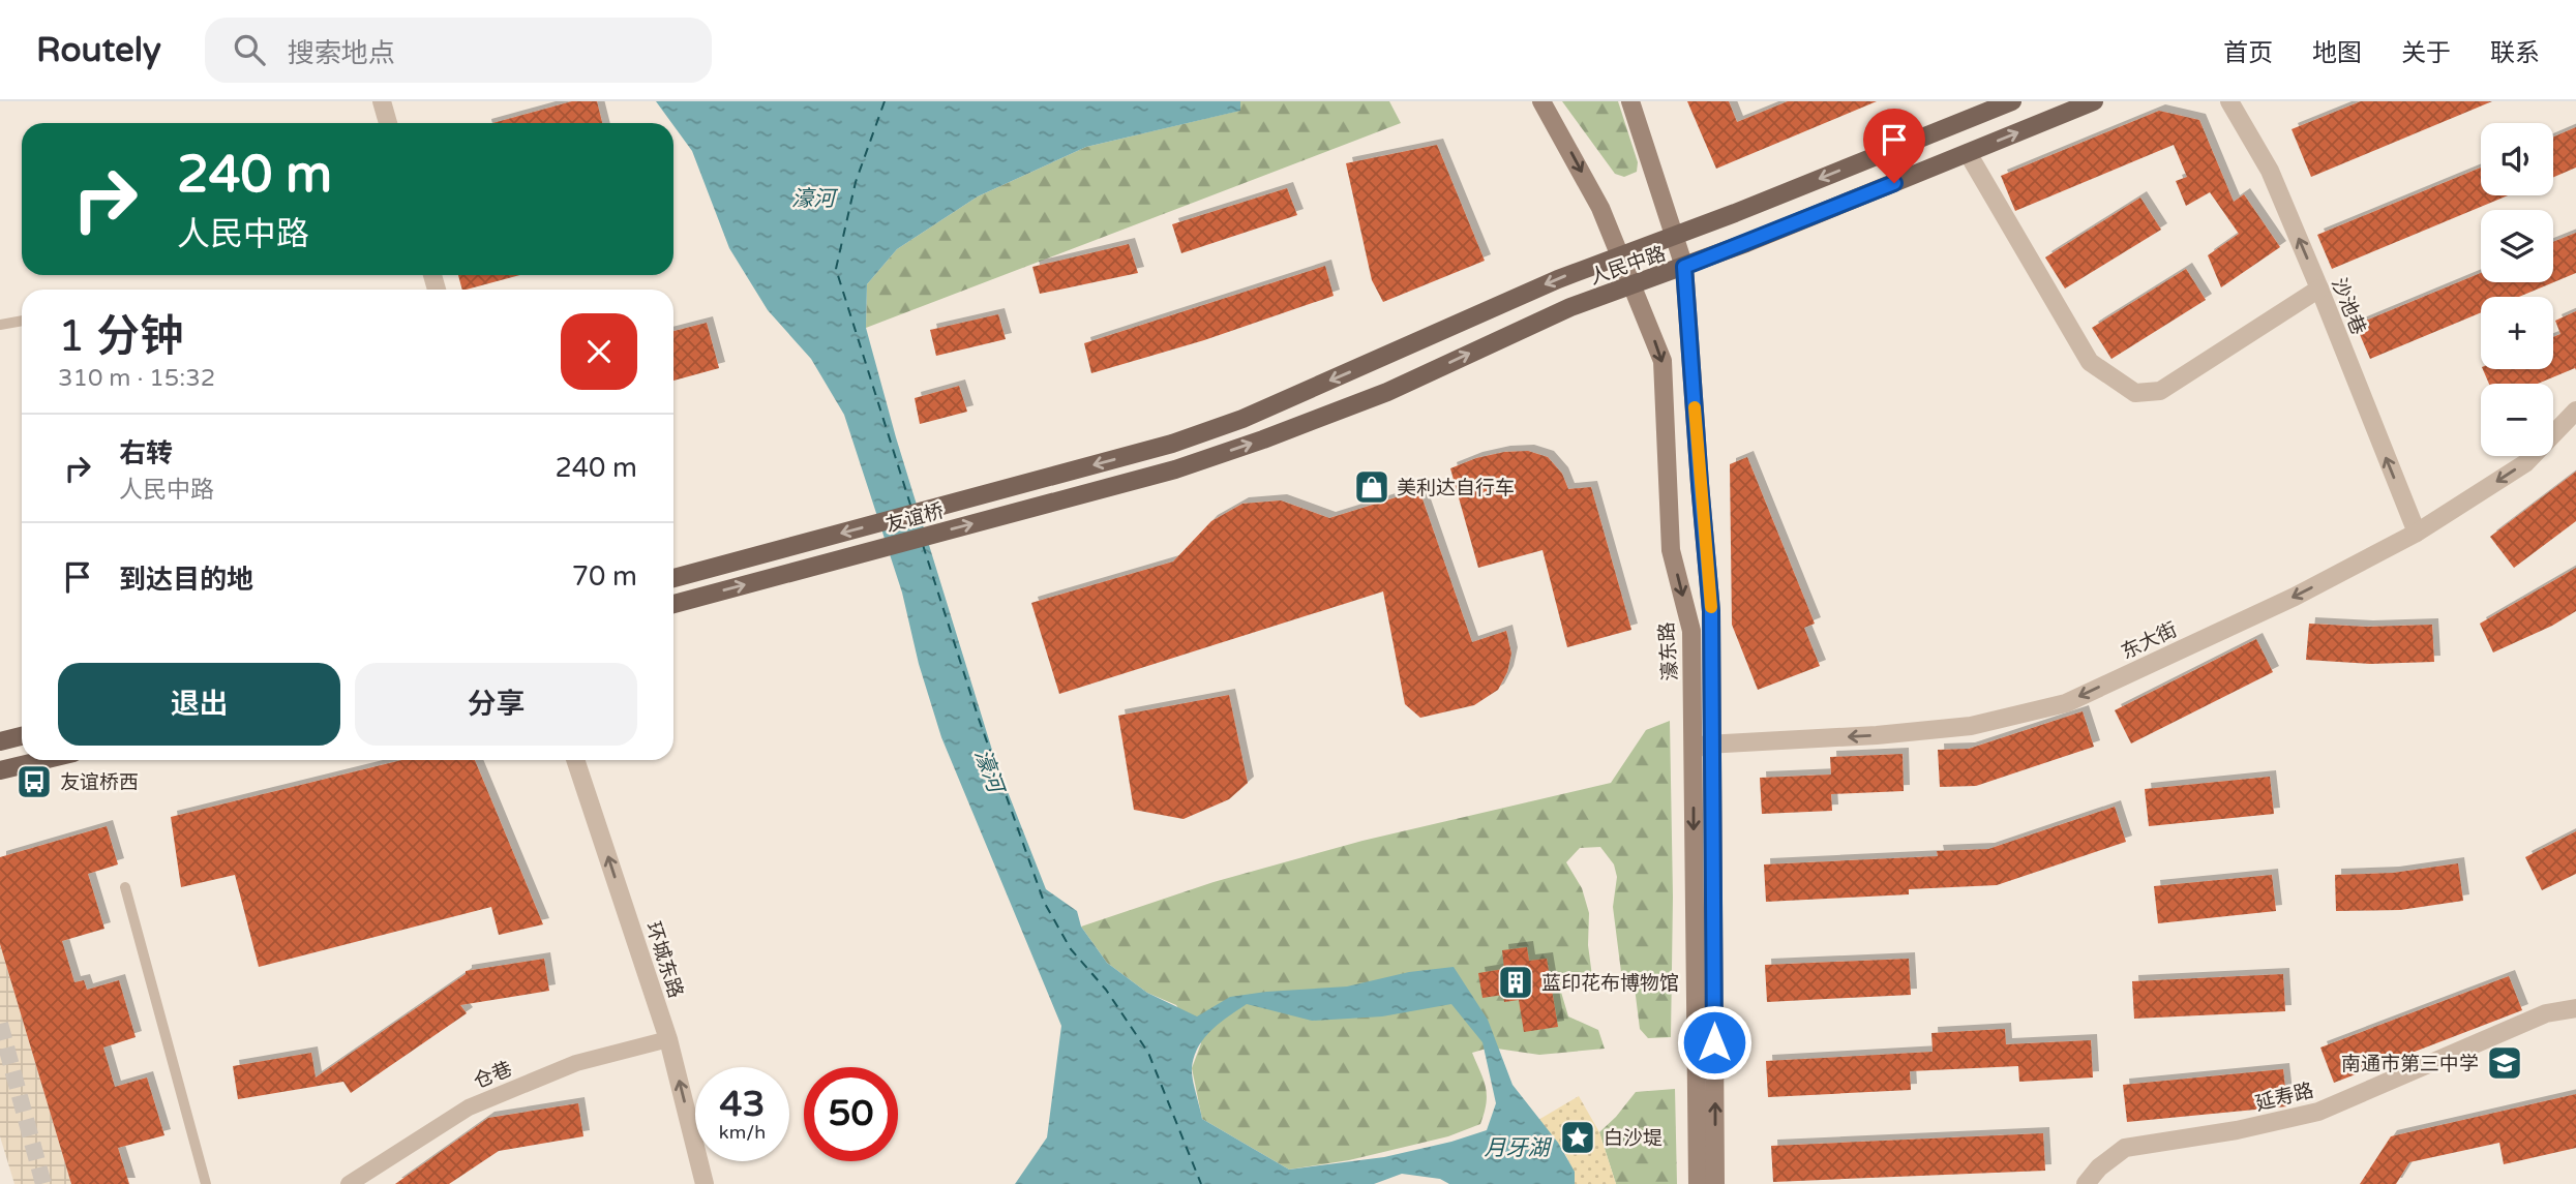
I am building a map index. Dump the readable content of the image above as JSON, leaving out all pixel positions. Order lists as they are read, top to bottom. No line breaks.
{"streets":{"main road":["人民中路","友谊桥","濠东路"],"street":["沙池巷","东大街","环城东路","仓巷","延寿路"]},"crossings":[["人民中路","友谊桥"],["人民中路","濠东路"],["沙池巷","东大街"],["环城东路","仓巷"]],"one_way":["沙池巷","东大街","环城东路"],"water":["濠河","月牙湖"],"places":{"shop":["美利达自行车"],"bus stop":["友谊桥西"],"building":["蓝印花布博物馆"],"school or university":["南通市第三中学"],"place":["白沙堤"]},"page":{"header":"Routely","search":"搜索地点","nav":["首页","地图","关于","联系"],"map_buttons":["+","−"],"turn":["240 m","人民中路"],"heading":["1 分钟","310 m · 15:32"],"list":[{"name":"右转","note":"人民中路","value":"240 m"},{"name":"到达目的地","value":"70 m"}],"buttons":["退出","分享"],"speed":"43 km/h","limit":"50"}}
